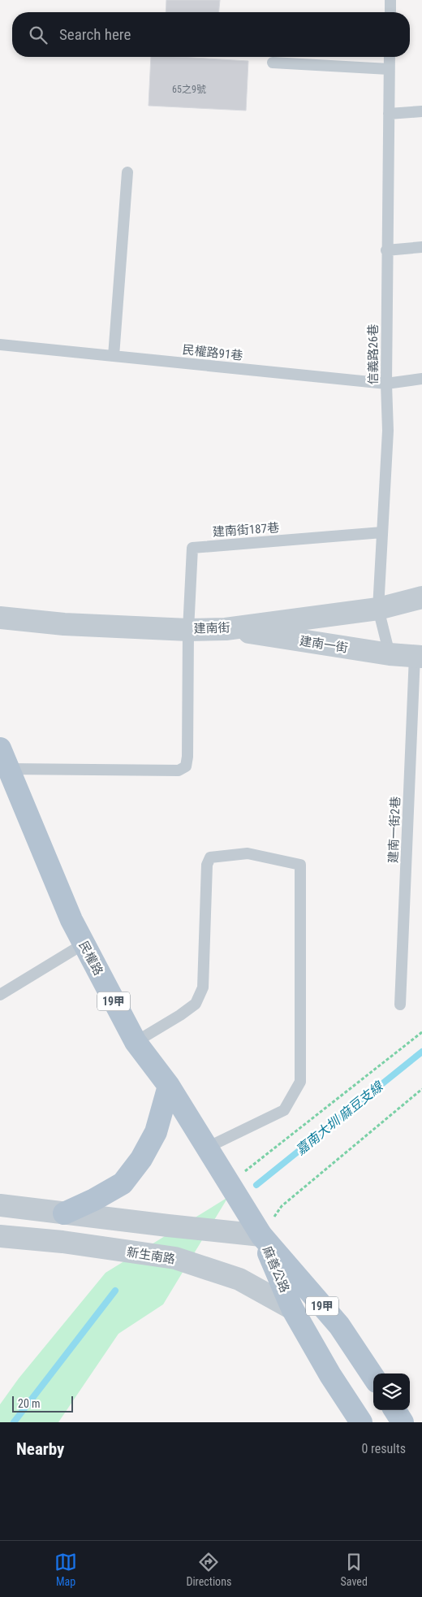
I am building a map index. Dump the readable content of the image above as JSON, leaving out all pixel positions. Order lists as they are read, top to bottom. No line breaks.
{"streets":{"main road":["民權路","19甲","麻善公路"],"street":["建南街","建南一街","新生南路"],"lane":["民權路91巷","信義路26巷","建南街187巷","建南一街2巷"]},"crossings":[["民權路91巷","信義路26巷"],["信義路26巷","建南街187巷"],["信義路26巷","建南街"],["信義路26巷","建南一街"],["建南街187巷","建南街"],["建南街","建南一街"],["建南一街","建南一街2巷"],["民權路","麻善公路"],["新生南路","麻善公路"]],"water":["嘉南大圳 麻豆支線"],"house_numbers":["65之9號"],"scale_bar":"20 m","page":{"search":"Search here","scale":"20 m","heading":["Nearby","0 results"],"nav":["Map","Directions","Saved"]}}
